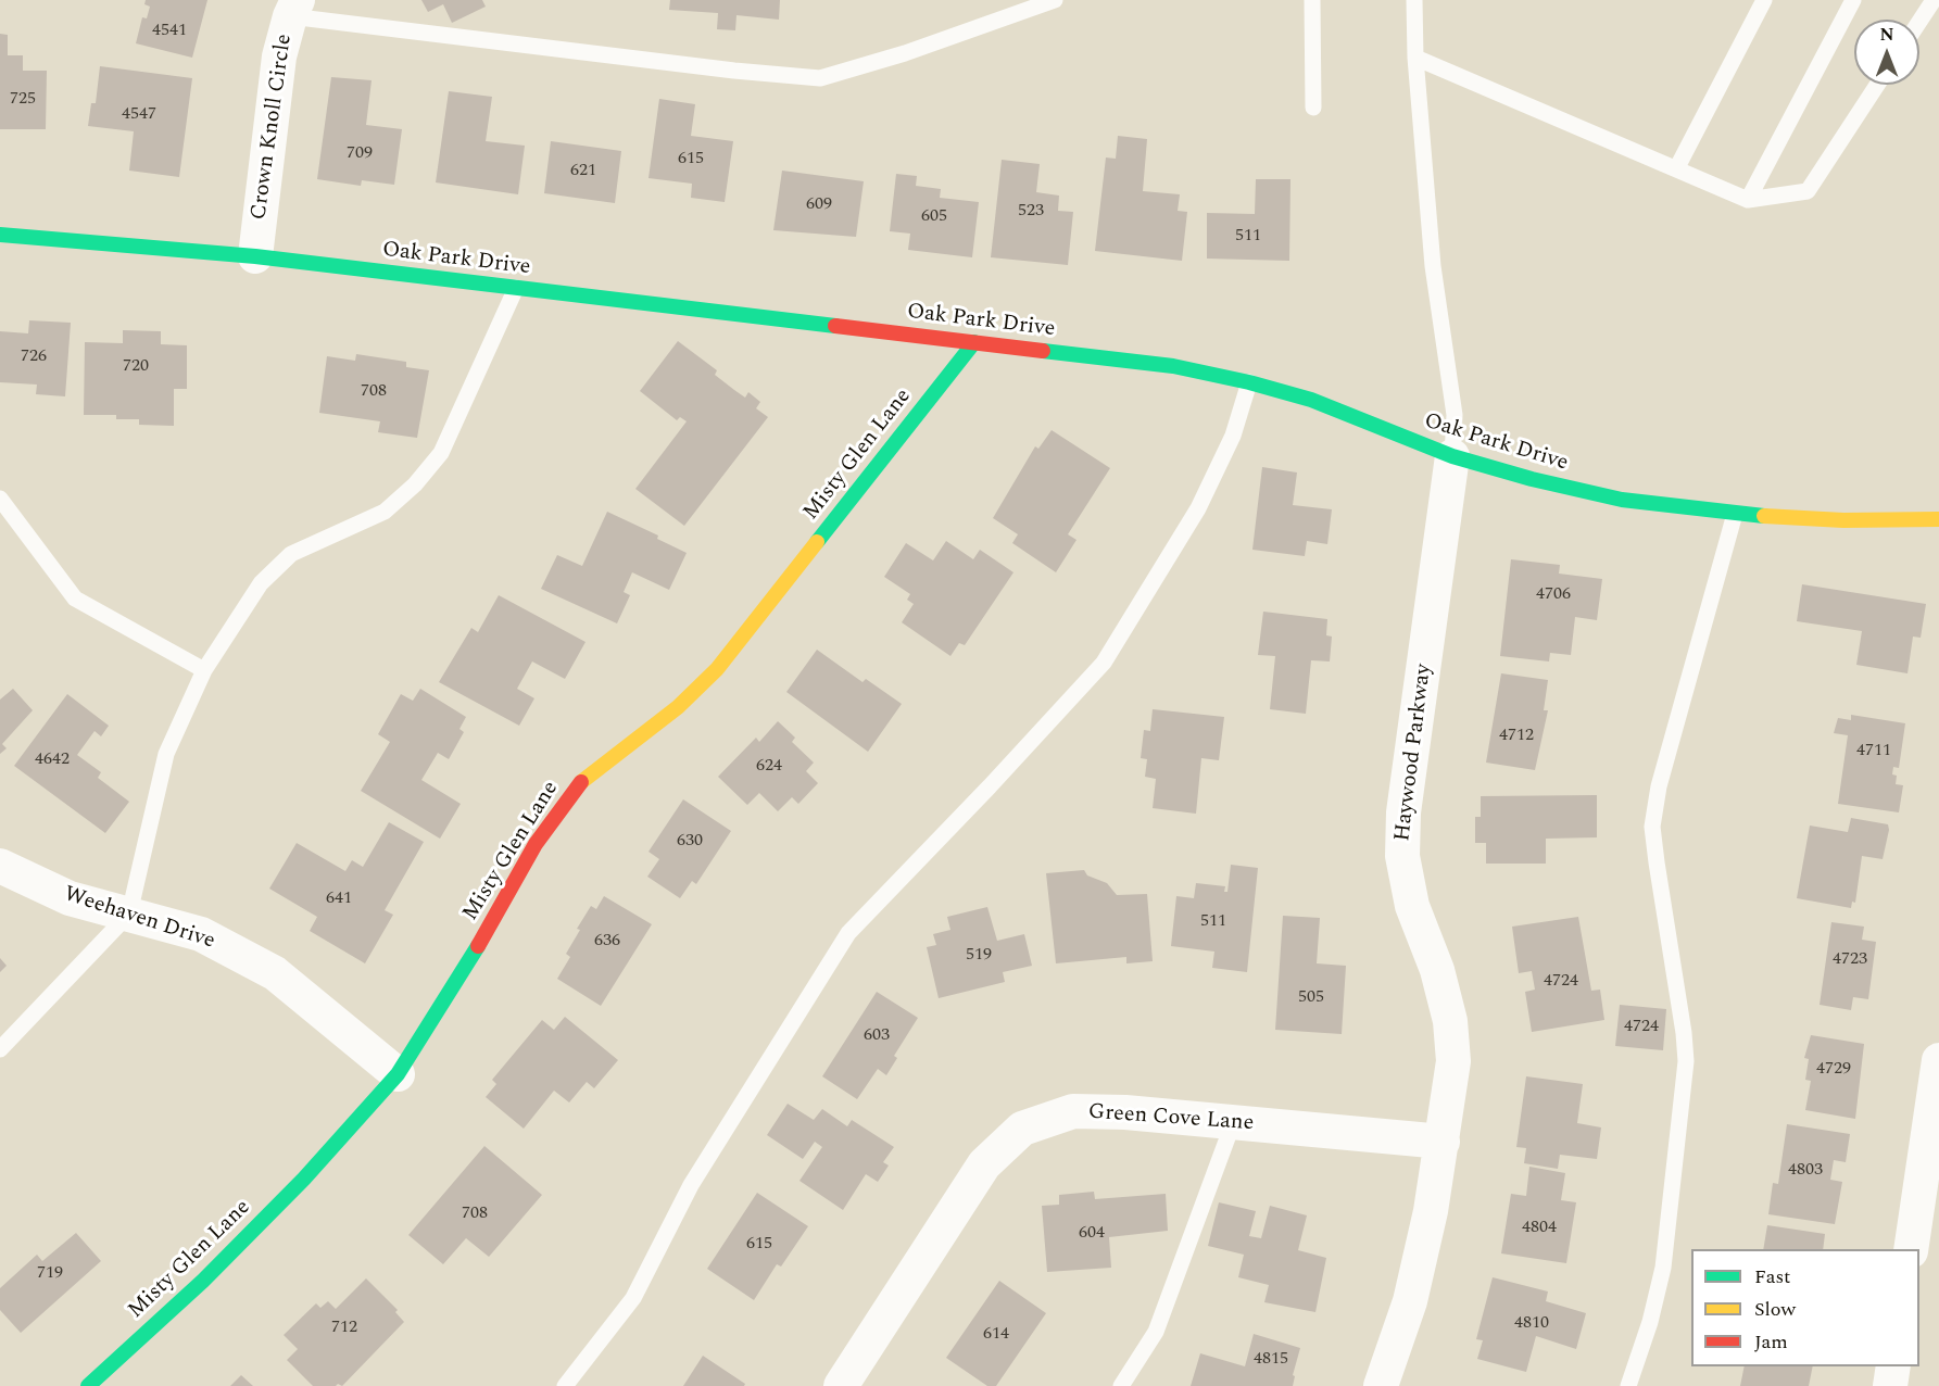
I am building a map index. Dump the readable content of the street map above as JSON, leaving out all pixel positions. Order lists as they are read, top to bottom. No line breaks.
{"streets":{"street":["Crown Knoll Circle","Oak Park Drive","Misty Glen Lane","Haywood Parkway","Weehaven Drive","Green Cove Lane"]},"crossings":[["Crown Knoll Circle","Oak Park Drive"],["Oak Park Drive","Misty Glen Lane"],["Oak Park Drive","Haywood Parkway"],["Misty Glen Lane","Weehaven Drive"],["Haywood Parkway","Green Cove Lane"]],"house_numbers":["4541","725","4547","709","615","621","609","523","605","511","726","720","708","4706","4712","4711","4642","624","630","641","511","636","519","4723","4724","505","4724","603","4729","4803","708","4804","604","615","719","4810","712","614","4815"],"legend":["Fast","Slow","Jam"],"north":"top"}
